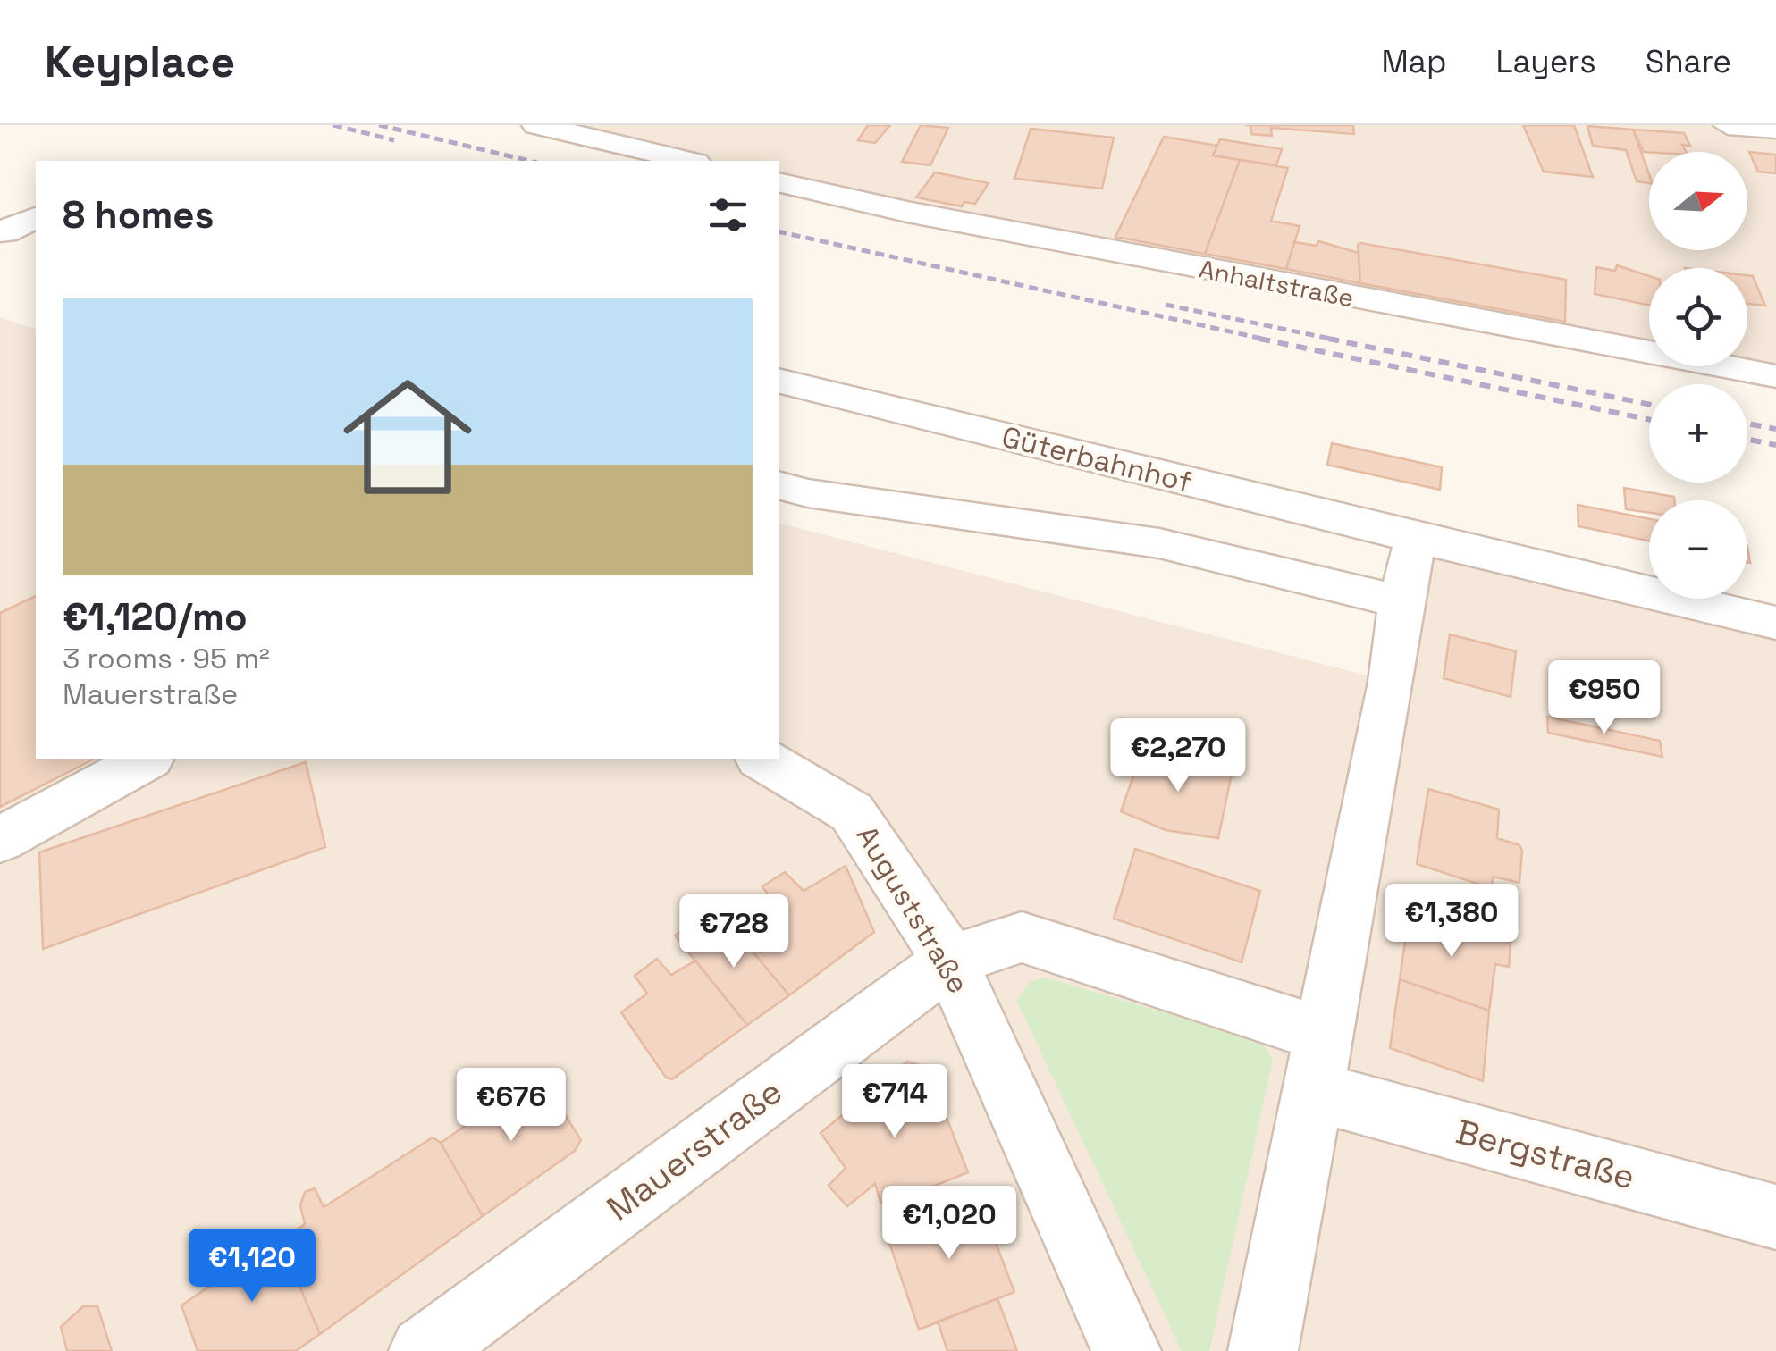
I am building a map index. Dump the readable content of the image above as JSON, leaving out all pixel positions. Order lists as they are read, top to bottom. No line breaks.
{"streets":{"street":["Anhaltstraße","Güterbahnhof","Auguststraße","Mauerstraße","Bergstraße"]},"crossings":[["Auguststraße","Mauerstraße"],["Mauerstraße","Bergstraße"]],"north":"right","page":{"header":"Keyplace","nav":["Map","Layers","Share"],"map_buttons":["+","−"],"heading":"8 homes","list":[{"name":"€1,120/mo","note":"3 rooms · 95 m² · Mauerstraße"}],"price":["€950","€2,270","€1,380","€728","€714","€676","€1,020","€1,120"]}}
